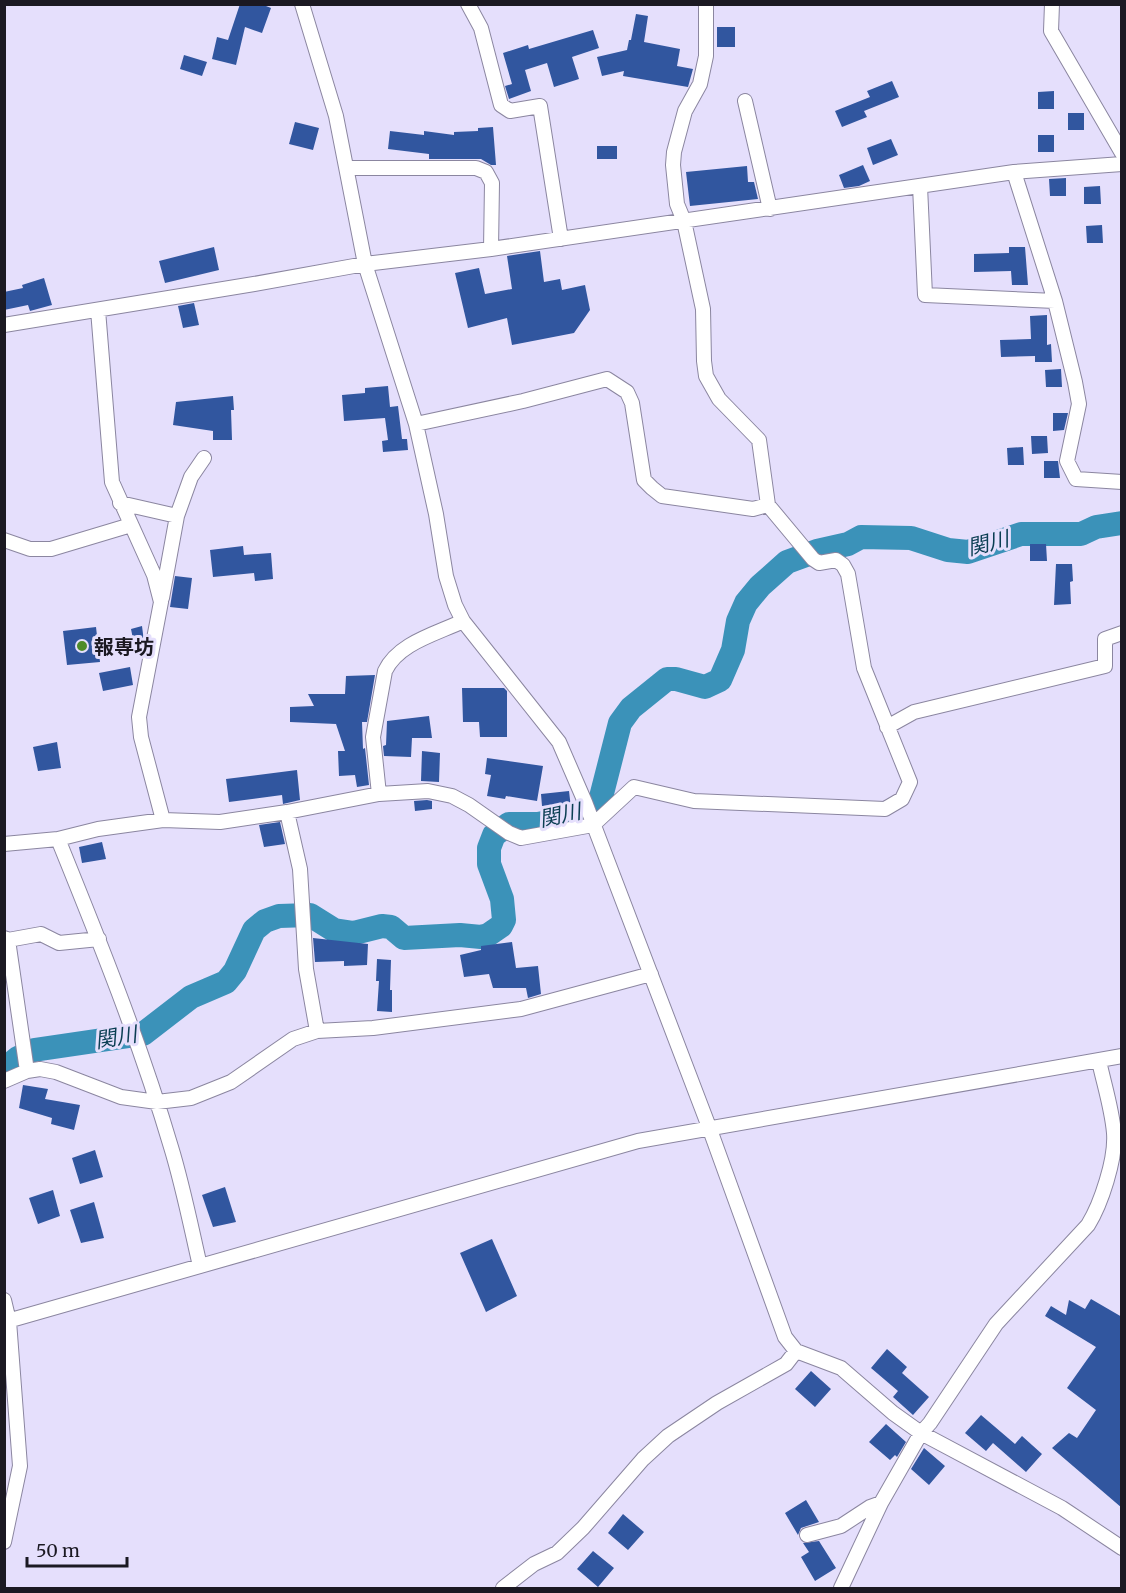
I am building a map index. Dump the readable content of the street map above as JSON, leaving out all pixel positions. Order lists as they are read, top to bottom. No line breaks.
{"water":["関川"],"places":["報専坊"],"scale_bar":"50 m"}
